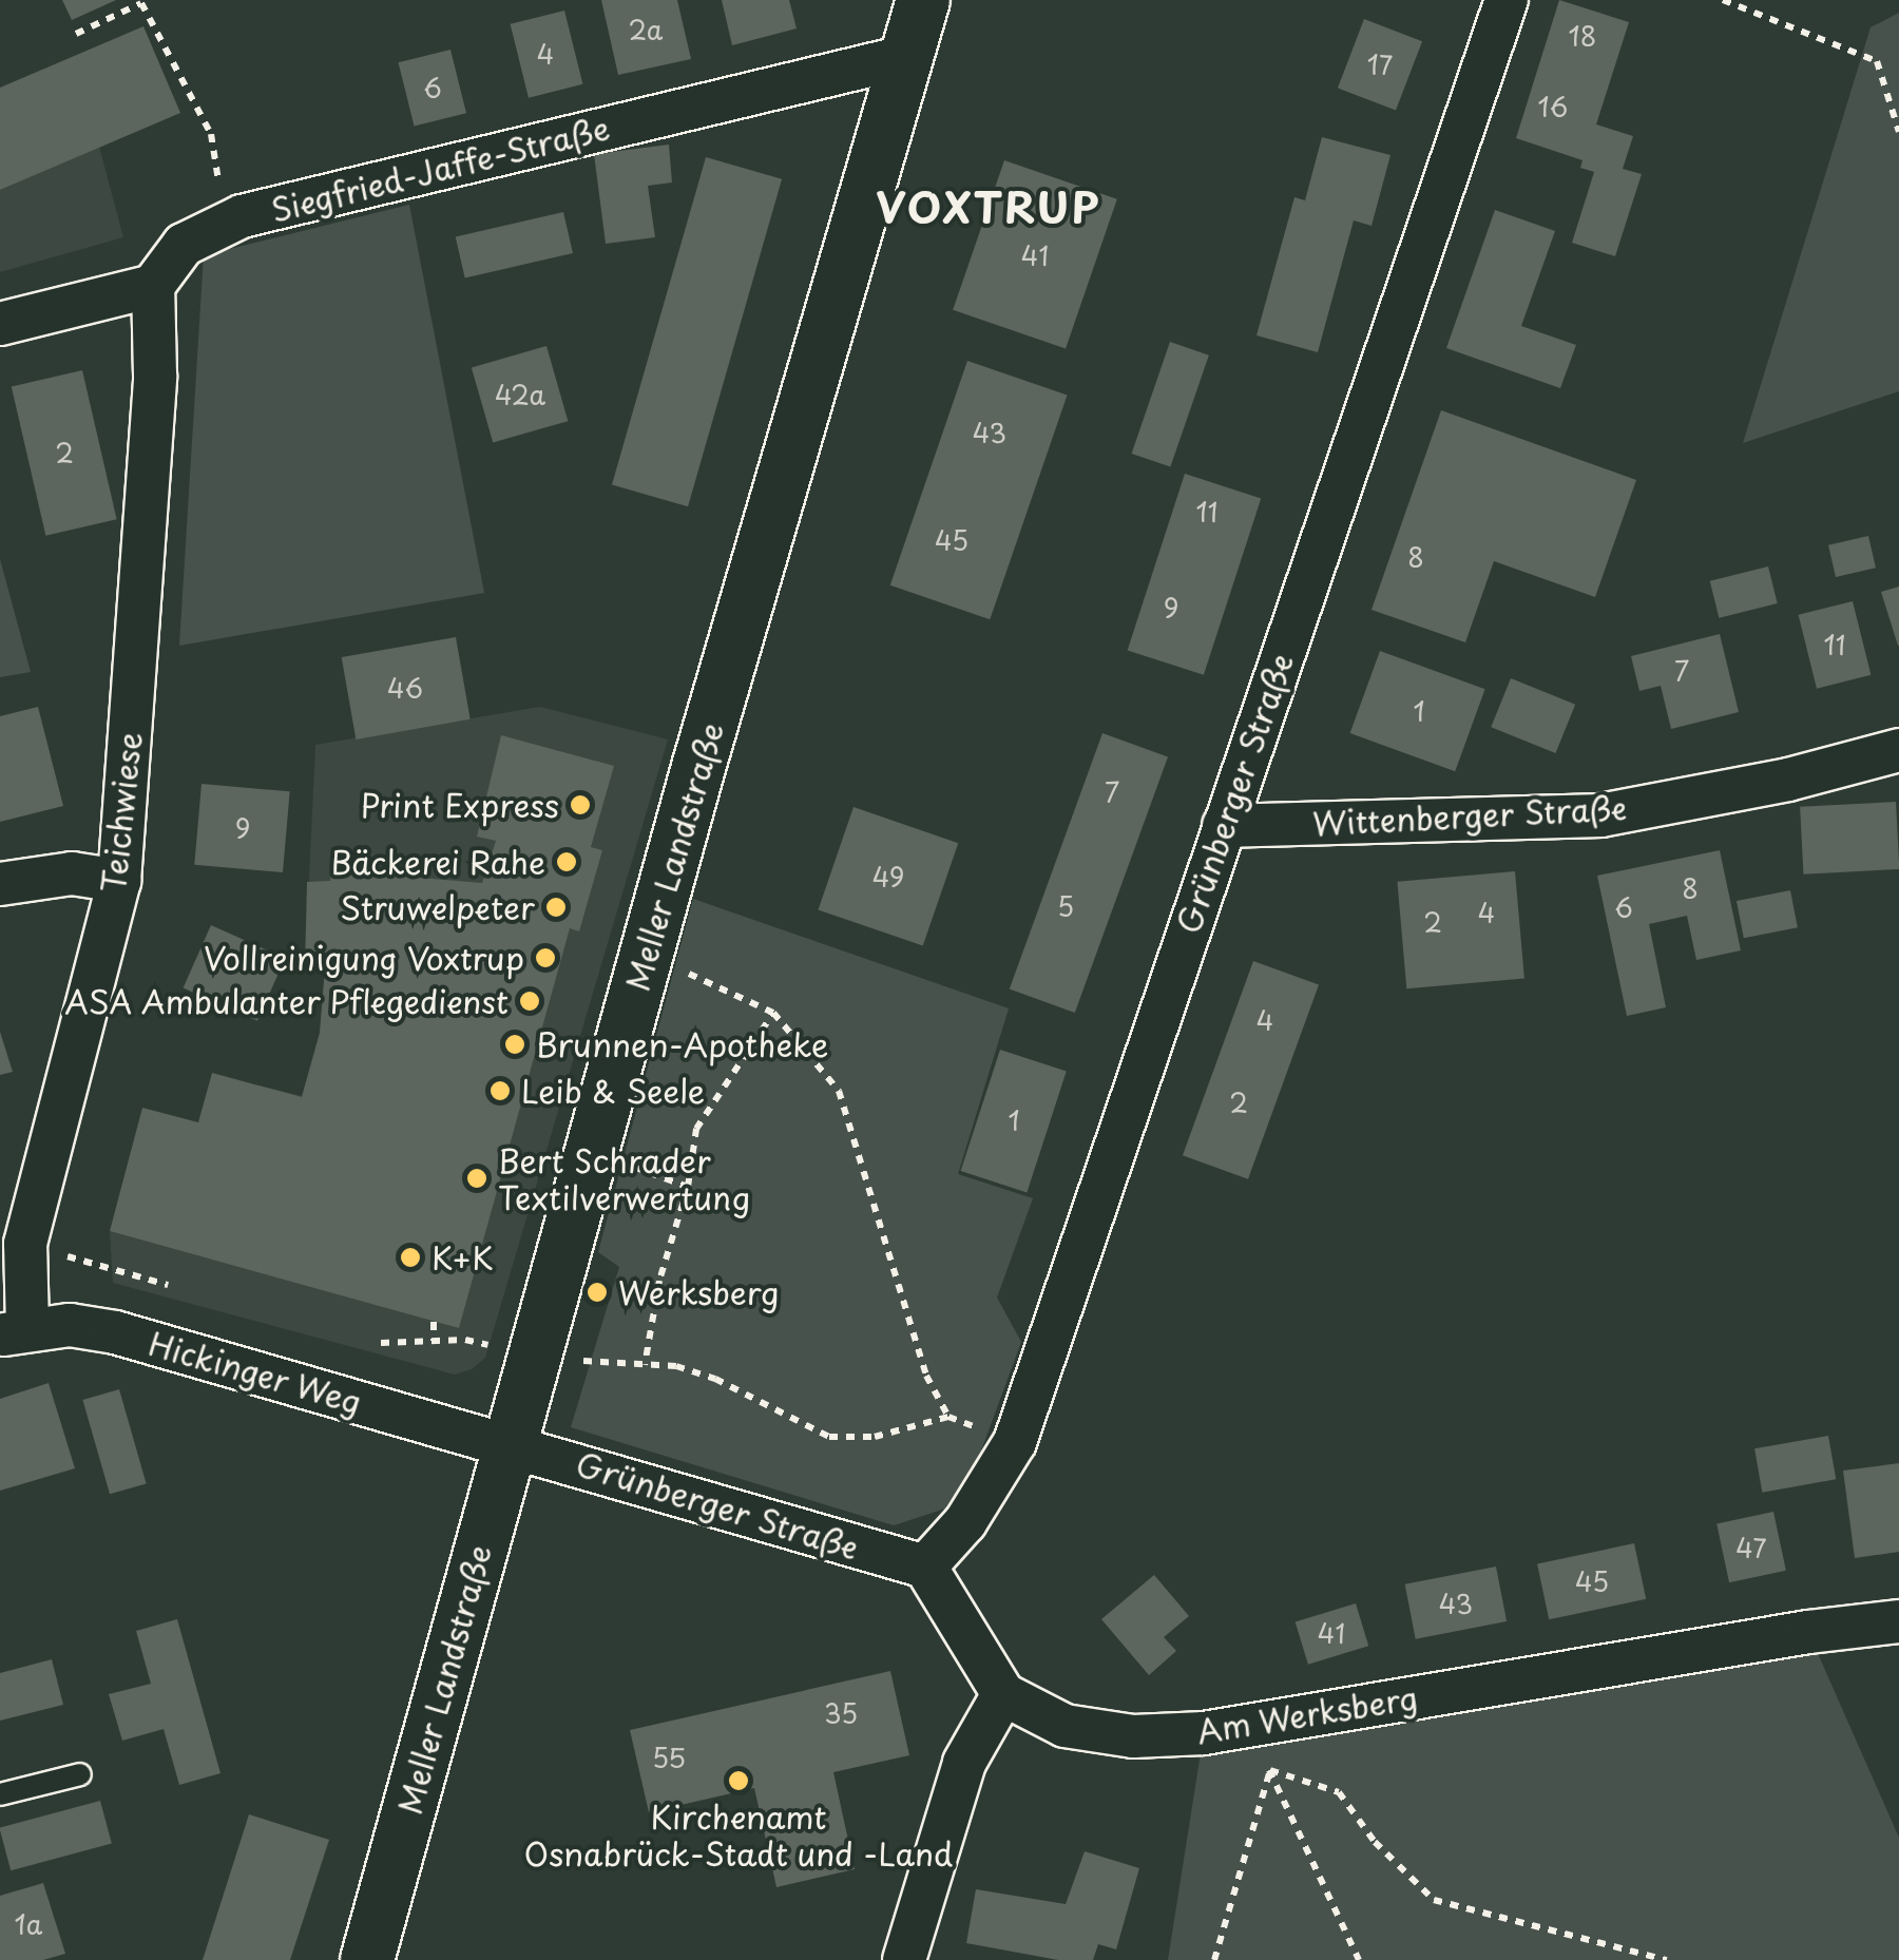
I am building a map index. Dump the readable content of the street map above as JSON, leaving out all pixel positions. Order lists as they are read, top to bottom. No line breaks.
{"streets":{"street":["Siegfried-Jaffe-Straße","Grünberger Straße","Teichwiese","Wittenberger Straße","Meller Landstraße","Hickinger Weg","Am Werksberg"]},"crossings":[["Siegfried-Jaffe-Straße","Teichwiese"],["Siegfried-Jaffe-Straße","Meller Landstraße"],["Grünberger Straße","Wittenberger Straße"],["Grünberger Straße","Meller Landstraße"],["Grünberger Straße","Hickinger Weg"],["Teichwiese","Hickinger Weg"],["Meller Landstraße","Hickinger Weg"]],"districts":["VOXTRUP"],"places":["Print Express","Bäckerei Rahe","Struwelpeter","Vollreinigung Voxtrup","ASA Ambulanter Pflegedienst","Brunnen-Apotheke","Leib & Seele","Bert Schrader Textilverwertung","K+K","Werksberg","Kirchenamt Osnabrück-Stadt und -Land"],"house_numbers":["2a","18","4","17","6","16","41","42a","43","2","11","45","8","9","11","7","46","1","7","9","49","8","5","6","4","2","4","2","1","47","45","43","41","35","55","1a"]}
